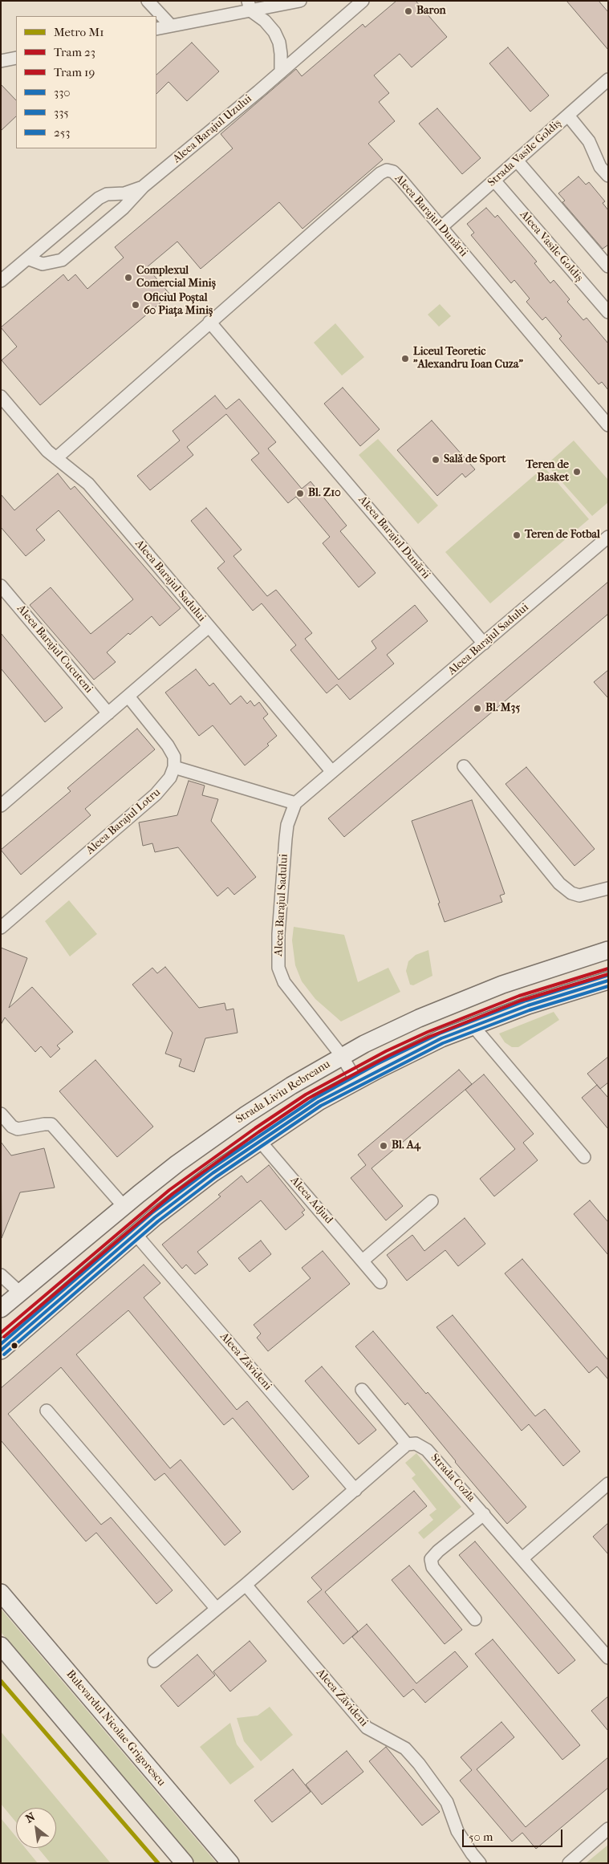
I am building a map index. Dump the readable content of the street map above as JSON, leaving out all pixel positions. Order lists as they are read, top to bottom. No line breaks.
{"streets":{"street":["Aleea Barajul Uzului","Strada Vasile Goldiș","Aleea Barajul Dunării","Aleea Vasile Goldiș","Aleea Barajul Sadului","Aleea Barajul Cucuteni","Aleea Barajul Lotru","Strada Liviu Rebreanu","Aleea Adjud","Aleea Zăvideni","Strada Cozla","Bulevardul Nicolae Grigorescu"]},"crossings":[["Strada Vasile Goldiș","Aleea Barajul Dunării"],["Strada Vasile Goldiș","Aleea Vasile Goldiș"],["Aleea Barajul Dunării","Aleea Barajul Sadului"],["Aleea Barajul Sadului","Strada Liviu Rebreanu"]],"places":["Baron","Complexul Comercial Miniș","Oficiul Poștal 60 Piața Miniș","Liceul Teoretic \"Alexandru Ioan Cuza\"","Sală de Sport","Teren de Basket","Bl. Z10","Teren de Fotbal","Bl. M35","Bl. A4"],"lines":["tram line 23","tram line 19","transit line 253","transit line 330","transit line 335","metro line M1"],"legend":["Metro M1","Tram 23","Tram 19","330","335","253"],"scale_bar":"50 m","north":"top left"}
